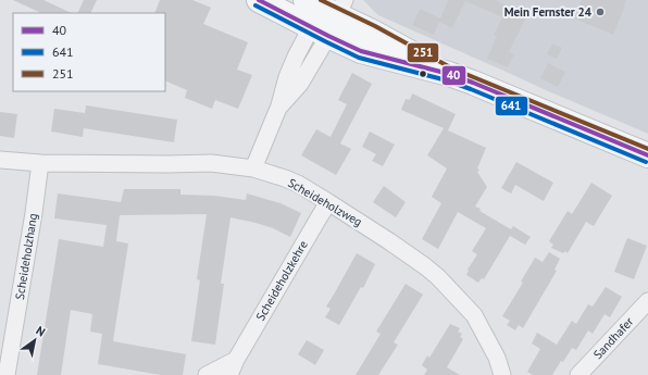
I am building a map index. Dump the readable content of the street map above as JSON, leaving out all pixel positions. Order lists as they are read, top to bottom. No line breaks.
{"streets":{"street":["Scheideholzweg","Scheideholzhang","Scheideholzkehre","Sandhafer"]},"crossings":[["Scheideholzweg","Scheideholzhang"],["Scheideholzweg","Scheideholzkehre"]],"places":["Mein Fernster 24"],"lines":["transit line 40","transit line 251","transit line 641"],"legend":["40","641","251"],"north":"top right"}
